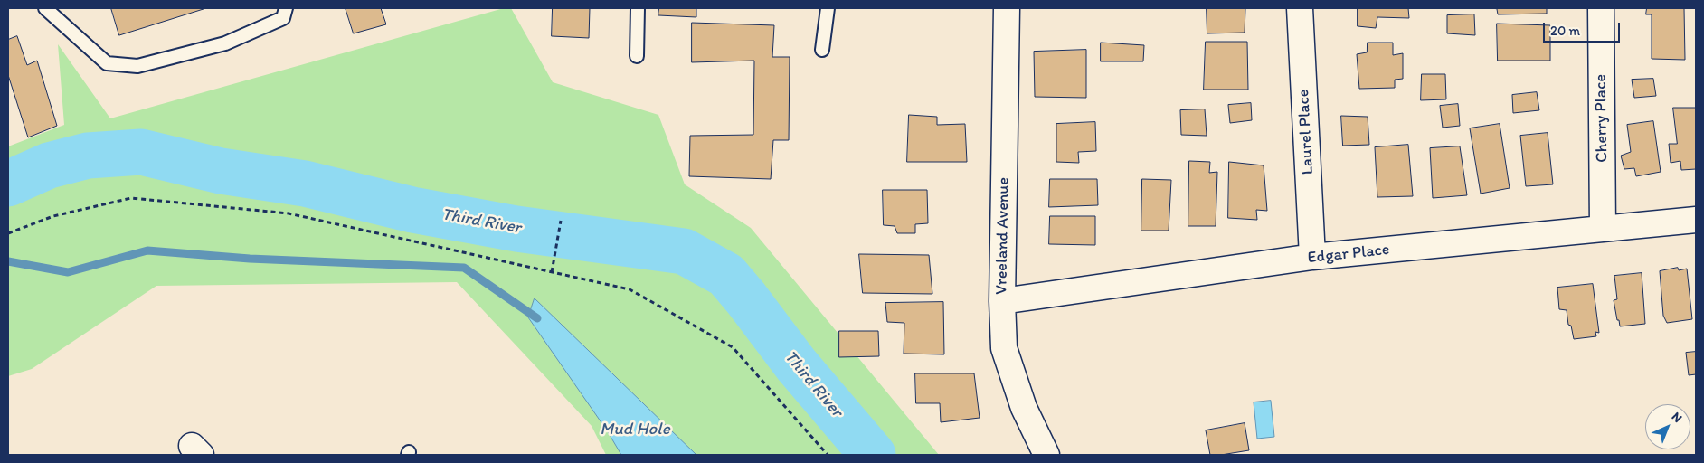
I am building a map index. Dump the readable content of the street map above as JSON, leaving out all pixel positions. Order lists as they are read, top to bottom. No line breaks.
{"streets":{"street":["Cherry Place","Laurel Place","Vreeland Avenue","Edgar Place"]},"crossings":[["Cherry Place","Edgar Place"],["Laurel Place","Edgar Place"],["Vreeland Avenue","Edgar Place"]],"water":["Third River","Mud Hole"],"scale_bar":"20 m","north":"top right"}
